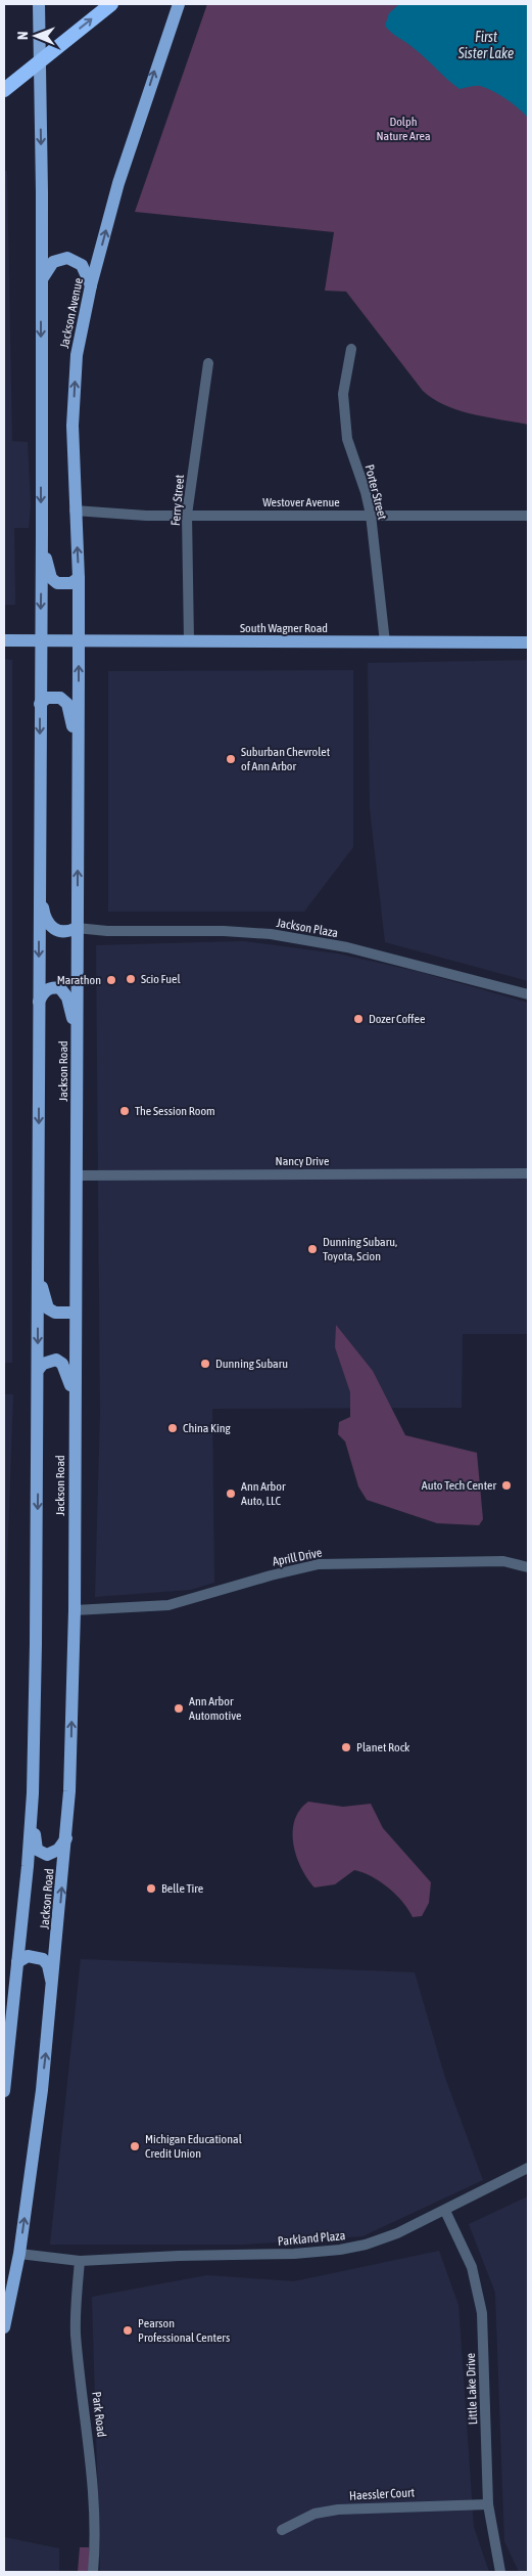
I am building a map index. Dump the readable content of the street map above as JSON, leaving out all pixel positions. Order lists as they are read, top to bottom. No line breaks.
{"streets":{"main road":["Jackson Avenue","South Wagner Road","Jackson Road"],"street":["Porter Street","Ferry Street","Westover Avenue","Jackson Plaza","Nancy Drive","Aprill Drive","Parkland Plaza","Little Lake Drive","Park Road","Haessler Court"]},"crossings":[["Jackson Avenue","Westover Avenue"],["Jackson Avenue","South Wagner Road"],["Jackson Avenue","Jackson Road"],["Porter Street","Westover Avenue"],["Porter Street","South Wagner Road"],["Ferry Street","Westover Avenue"],["Ferry Street","South Wagner Road"],["South Wagner Road","Jackson Road"],["Jackson Plaza","Jackson Road"],["Jackson Road","Nancy Drive"],["Jackson Road","Aprill Drive"],["Jackson Road","Parkland Plaza"],["Parkland Plaza","Little Lake Drive"],["Parkland Plaza","Park Road"],["Little Lake Drive","Haessler Court"]],"water":["First Sister Lake"],"parks":["Dolph Nature Area"],"places":["Suburban Chevrolet of Ann Arbor","Scio Fuel","Marathon","Dozer Coffee","The Session Room","Dunning Subaru, Toyota, Scion","Dunning Subaru","China King","Auto Tech Center","Ann Arbor Auto, LLC","Ann Arbor Automotive","Planet Rock","Belle Tire","Michigan Educational Credit Union","Pearson Professional Centers"],"north":"left"}
